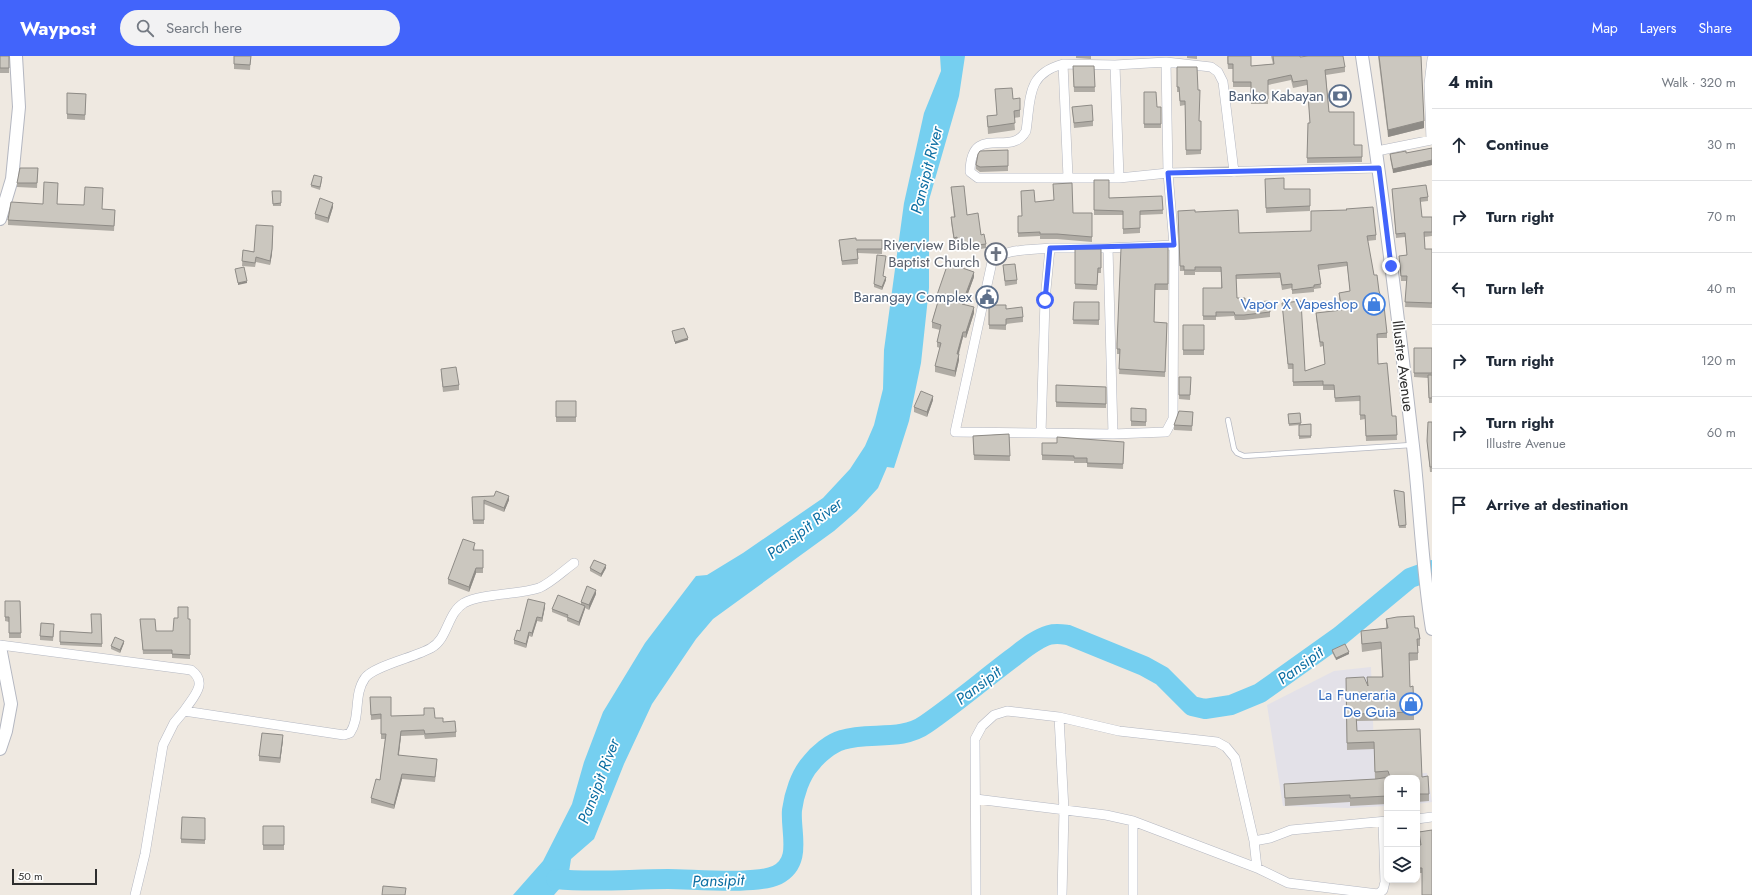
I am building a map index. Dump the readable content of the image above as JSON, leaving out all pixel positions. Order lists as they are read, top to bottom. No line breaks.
{"streets":{"main road":["Illustre Avenue"]},"water":["Pansipit River","Pansipit"],"places":{"bank":["Banko Kabayan"],"church":["Riverview Bible Baptist Church"],"public building":["Barangay Complex"],"shop":["Vapor X Vapeshop","La Funeraria De Guia"]},"scale_bar":"50 m","page":{"header":"Waypost","search":"Search here","nav":["Map","Layers","Share"],"heading":["4 min","Walk · 320 m"],"list":[["Continue","30 m"],["Turn right","70 m"],["Turn left","40 m"],["Turn right","120 m"],["Turn right","Illustre Avenue","60 m"],"Arrive at destination"],"map_buttons":["+","−"],"scale":"50 m"}}
